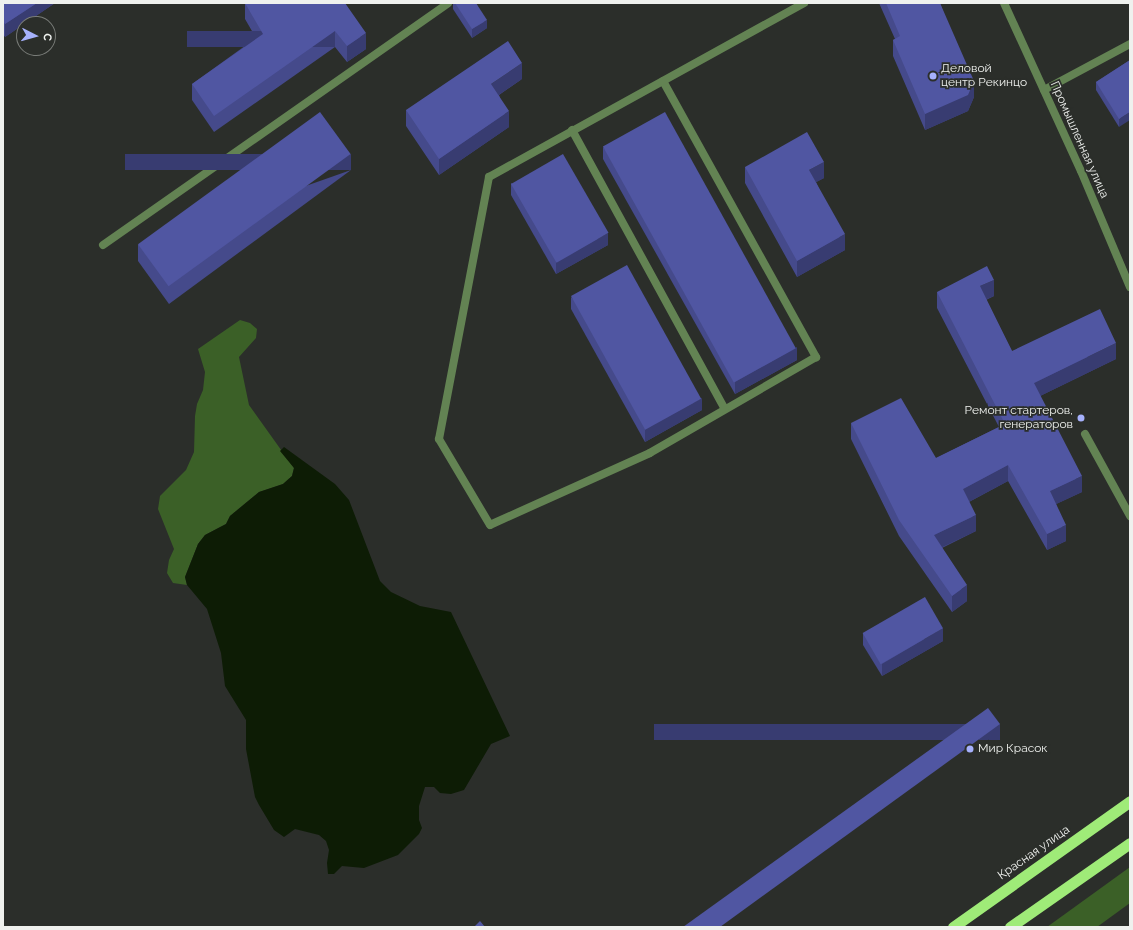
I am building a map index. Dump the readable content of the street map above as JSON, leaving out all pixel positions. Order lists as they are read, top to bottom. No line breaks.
{"streets":{"highway":["Красная улица"],"street":["Промышленная улица"]},"places":["Деловой центр Рекинцо","Ремонт стартеров, генераторов","Мир Красок"],"north":"right"}
